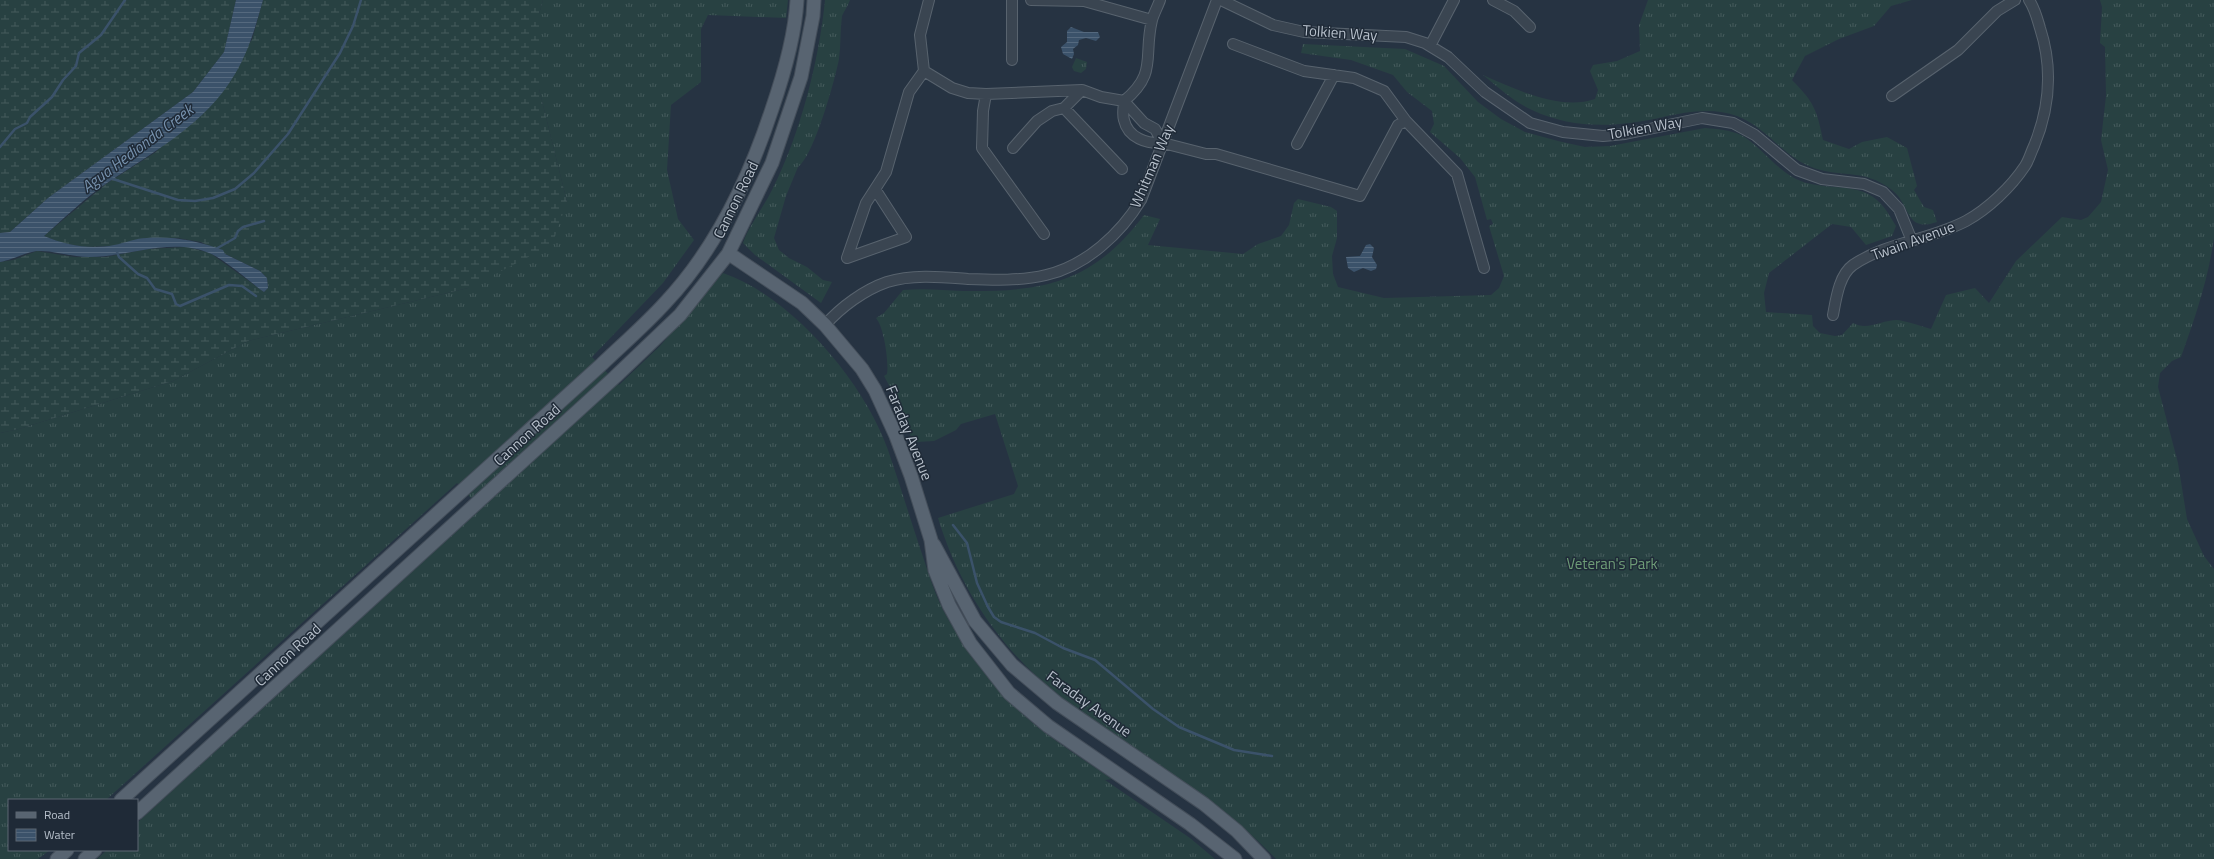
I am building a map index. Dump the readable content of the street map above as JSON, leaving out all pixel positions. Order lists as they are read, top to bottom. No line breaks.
{"streets":{"main road":["Cannon Road","Faraday Avenue"],"street":["Tolkien Way","Whitman Way","Twain Avenue"]},"crossings":[["Tolkien Way","Twain Avenue"],["Whitman Way","Faraday Avenue"],["Cannon Road","Faraday Avenue"]],"water":["Agua Hedionda Creek"],"parks":["Veteran's Park"],"legend":["Road","Water"]}
